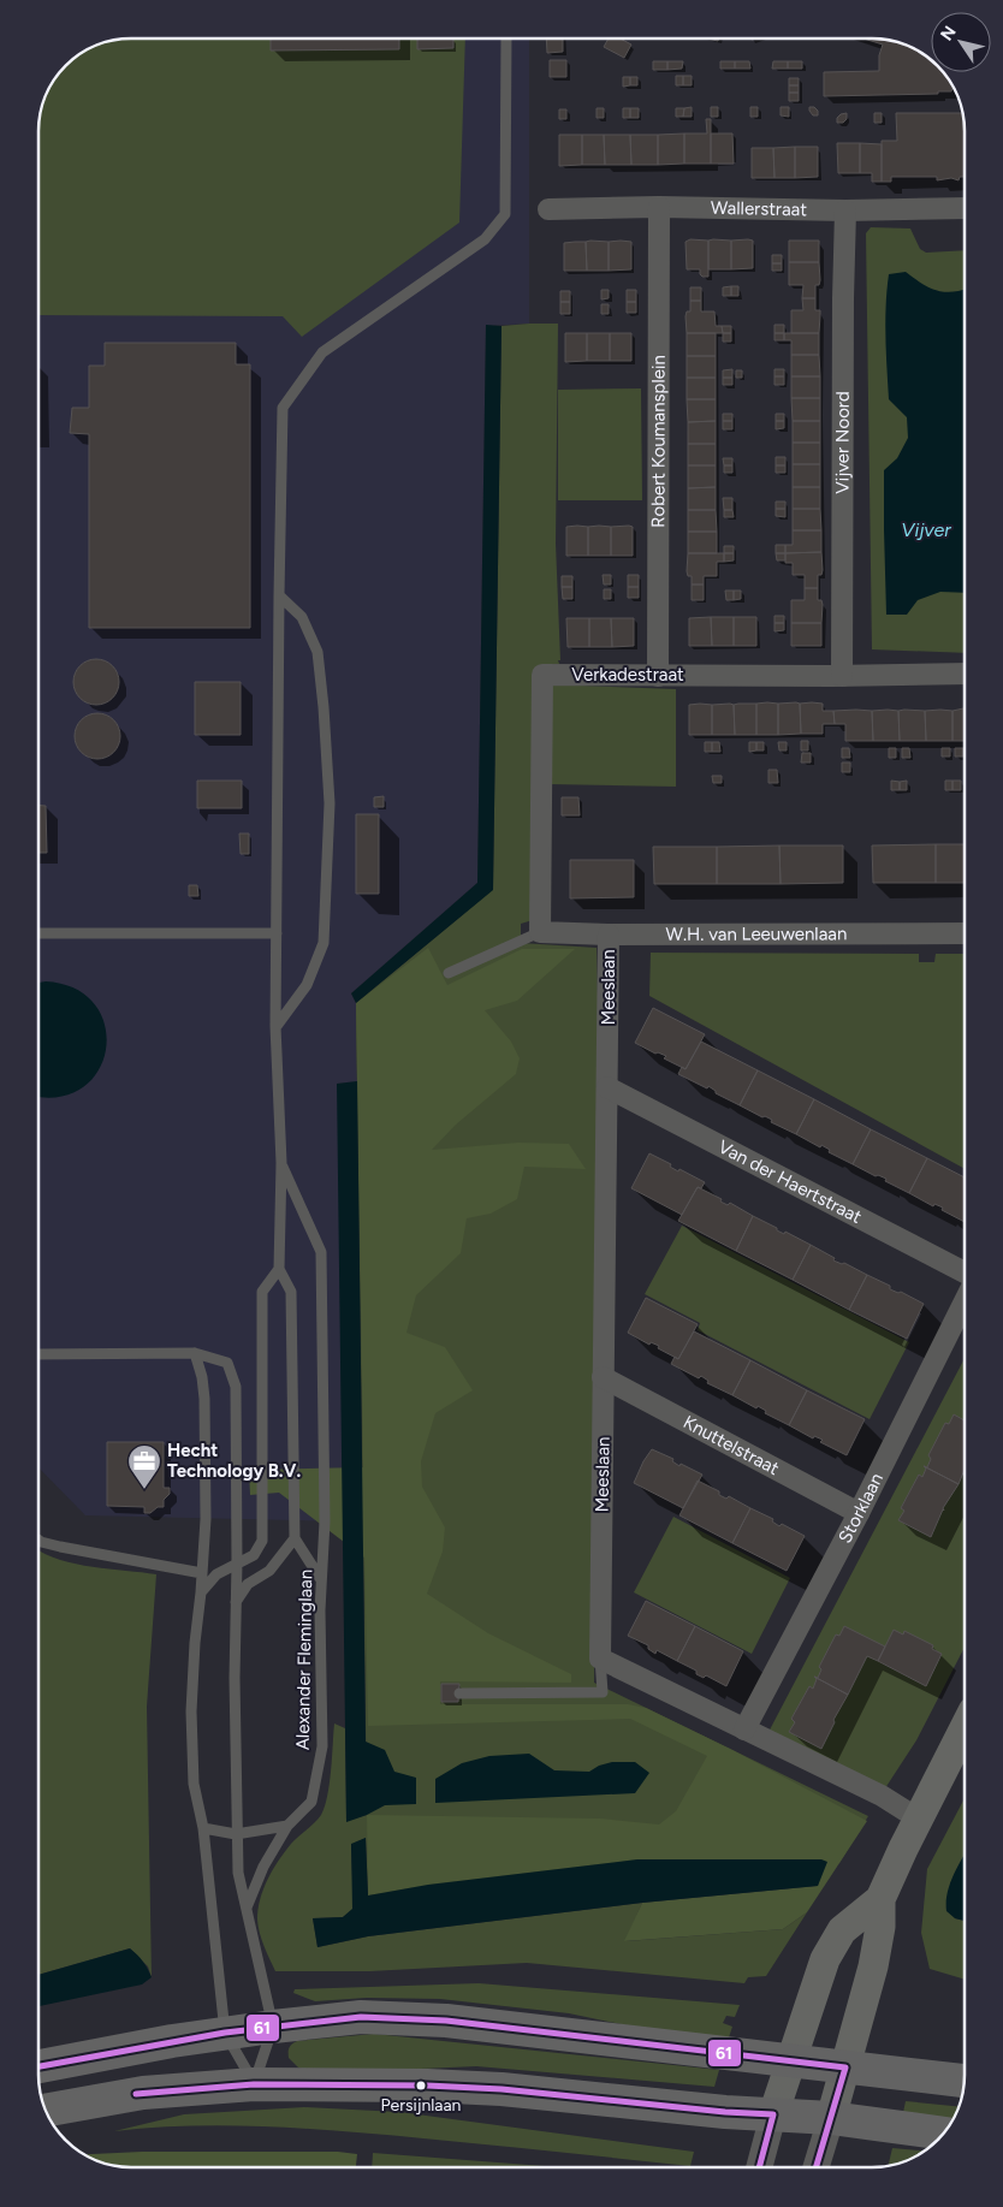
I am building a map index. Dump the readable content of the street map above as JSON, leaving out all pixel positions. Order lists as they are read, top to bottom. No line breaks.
{"streets":{"street":["Wallerstraat","Robert Koumansplein","Vijver Noord","Verkadestraat","W.H. van Leeuwenlaan","Meeslaan","Van der Haertstraat","Knuttelstraat","Storklaan"],"lane":["Alexander Fleminglaan"]},"crossings":[["Wallerstraat","Robert Koumansplein"],["Wallerstraat","Vijver Noord"],["Robert Koumansplein","Verkadestraat"],["Vijver Noord","Verkadestraat"],["Verkadestraat","W.H. van Leeuwenlaan"],["W.H. van Leeuwenlaan","Meeslaan"],["Meeslaan","Van der Haertstraat"],["Meeslaan","Knuttelstraat"],["Knuttelstraat","Storklaan"]],"water":["Vijver"],"places":{"office":["Hecht Technology B.V."],"other":["Persijnlaan"]},"lines":["transit line 61"],"north":"top left"}
